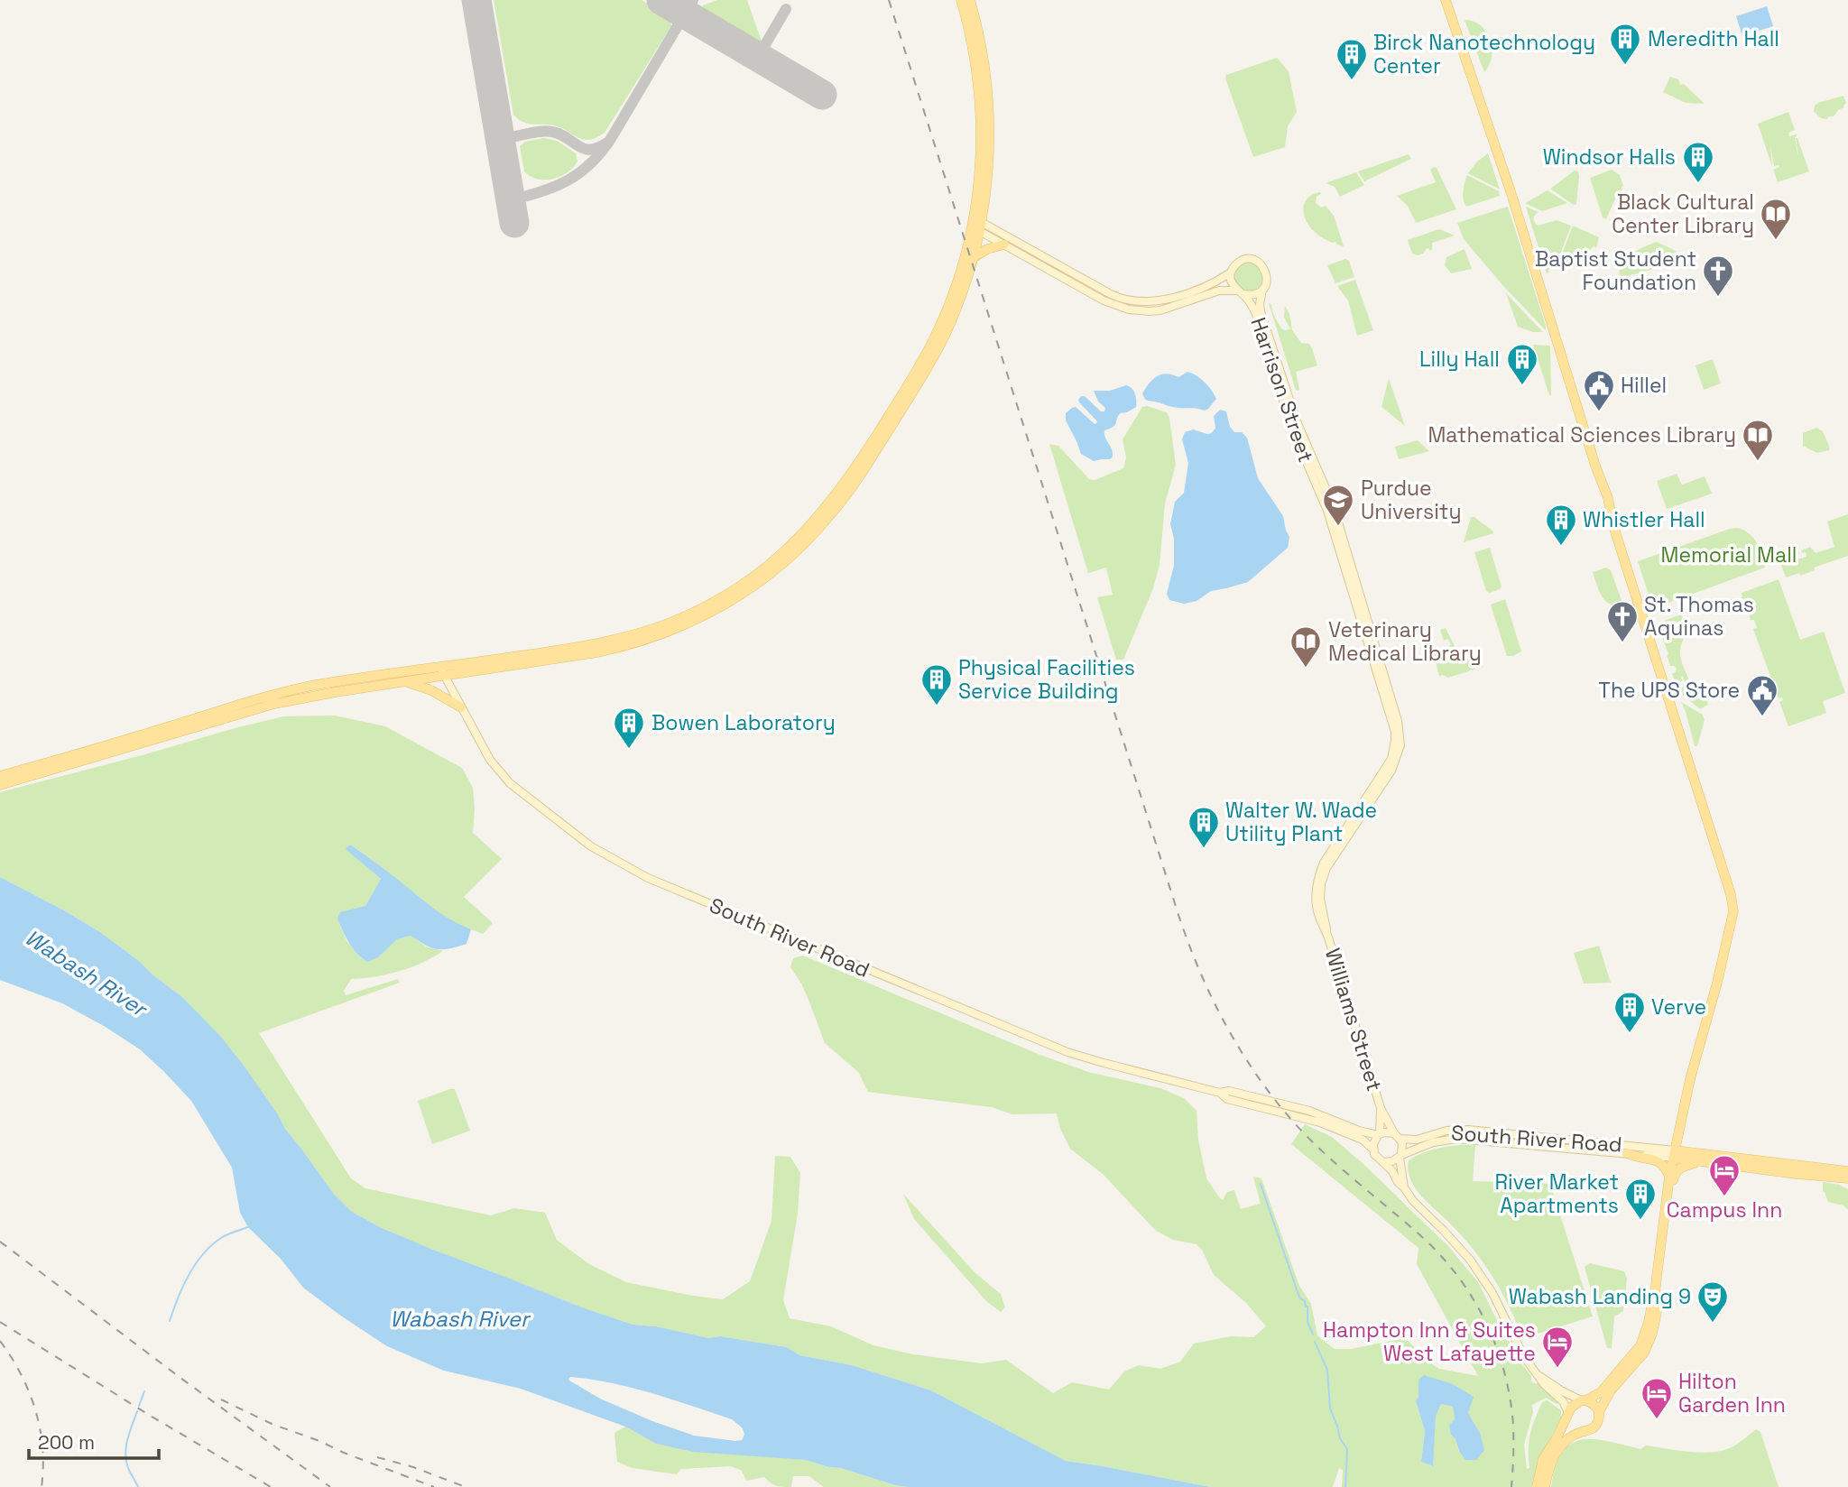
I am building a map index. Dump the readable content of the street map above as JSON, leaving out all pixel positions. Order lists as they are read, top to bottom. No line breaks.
{"streets":{"main road":["Harrison Street","South River Road","Williams Street"]},"crossings":[["Harrison Street","Williams Street"],["South River Road","Williams Street"]],"water":["Wabash River"],"parks":["Memorial Mall"],"places":{"building":["Meredith Hall","Birck Nanotechnology Center","Windsor Halls","Lilly Hall","Whistler Hall","Physical Facilities Service Building","Bowen Laboratory","Walter W. Wade Utility Plant","Verve","River Market Apartments"],"library":["Black Cultural Center Library","Mathematical Sciences Library","Veterinary Medical Library"],"church":["Baptist Student Foundation","St. Thomas Aquinas"],"public building":["Hillel","The UPS Store"],"school or university":["Purdue University"],"hotel":["Campus Inn","Hampton Inn & Suites West Lafayette","Hilton Garden Inn"],"theatre":["Wabash Landing 9"]},"scale_bar":"200 m"}
